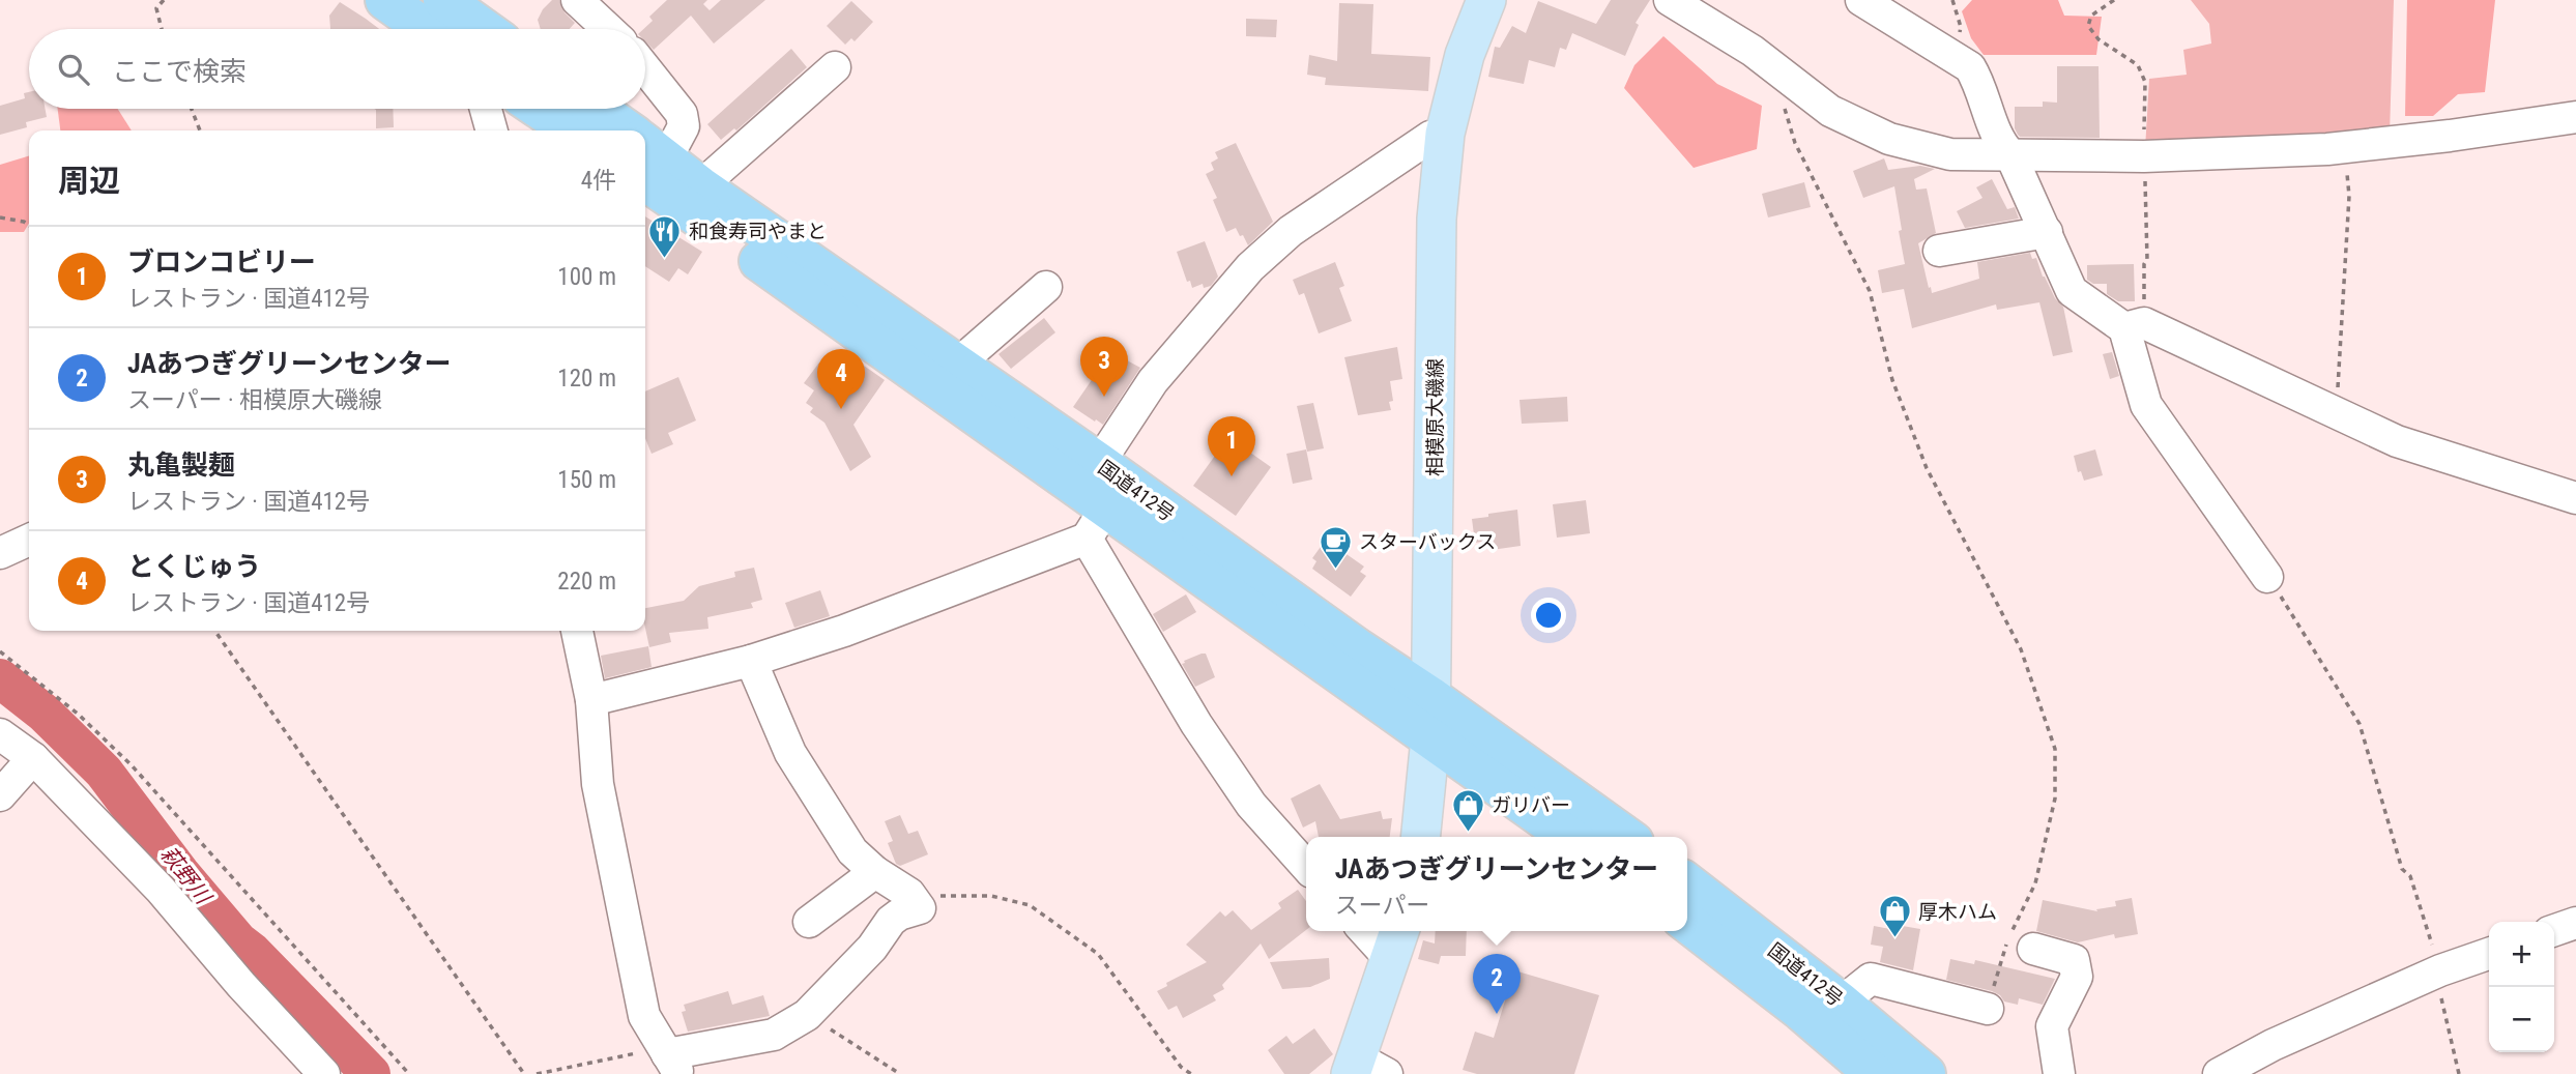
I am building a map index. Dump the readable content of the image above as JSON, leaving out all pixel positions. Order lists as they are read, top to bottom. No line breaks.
{"streets":{"highway":["国道412号"],"main road":["相模原大磯線"]},"crossings":[["相模原大磯線","国道412号"]],"water":["萩野川"],"places":{"restaurant":["和食寿司やまと"],"cafe":["スターバックス"],"shop":["ガリバー","厚木ハム"]},"page":{"search":"ここで検索","heading":["周辺","4件"],"list":[{"mark":"1","name":"ブロンコビリー","note":"レストラン · 国道412号","value":"100 m"},{"mark":"2","name":"JAあつぎグリーンセンター","note":"スーパー · 相模原大磯線","value":"120 m"},{"mark":"3","name":"丸亀製麺","note":"レストラン · 国道412号","value":"150 m"},{"mark":"4","name":"とくじゅう","note":"レストラン · 国道412号","value":"220 m"}],"pins":["3","4","1","2"],"popup":["JAあつぎグリーンセンター","スーパー"],"map_buttons":["+","−"]}}
